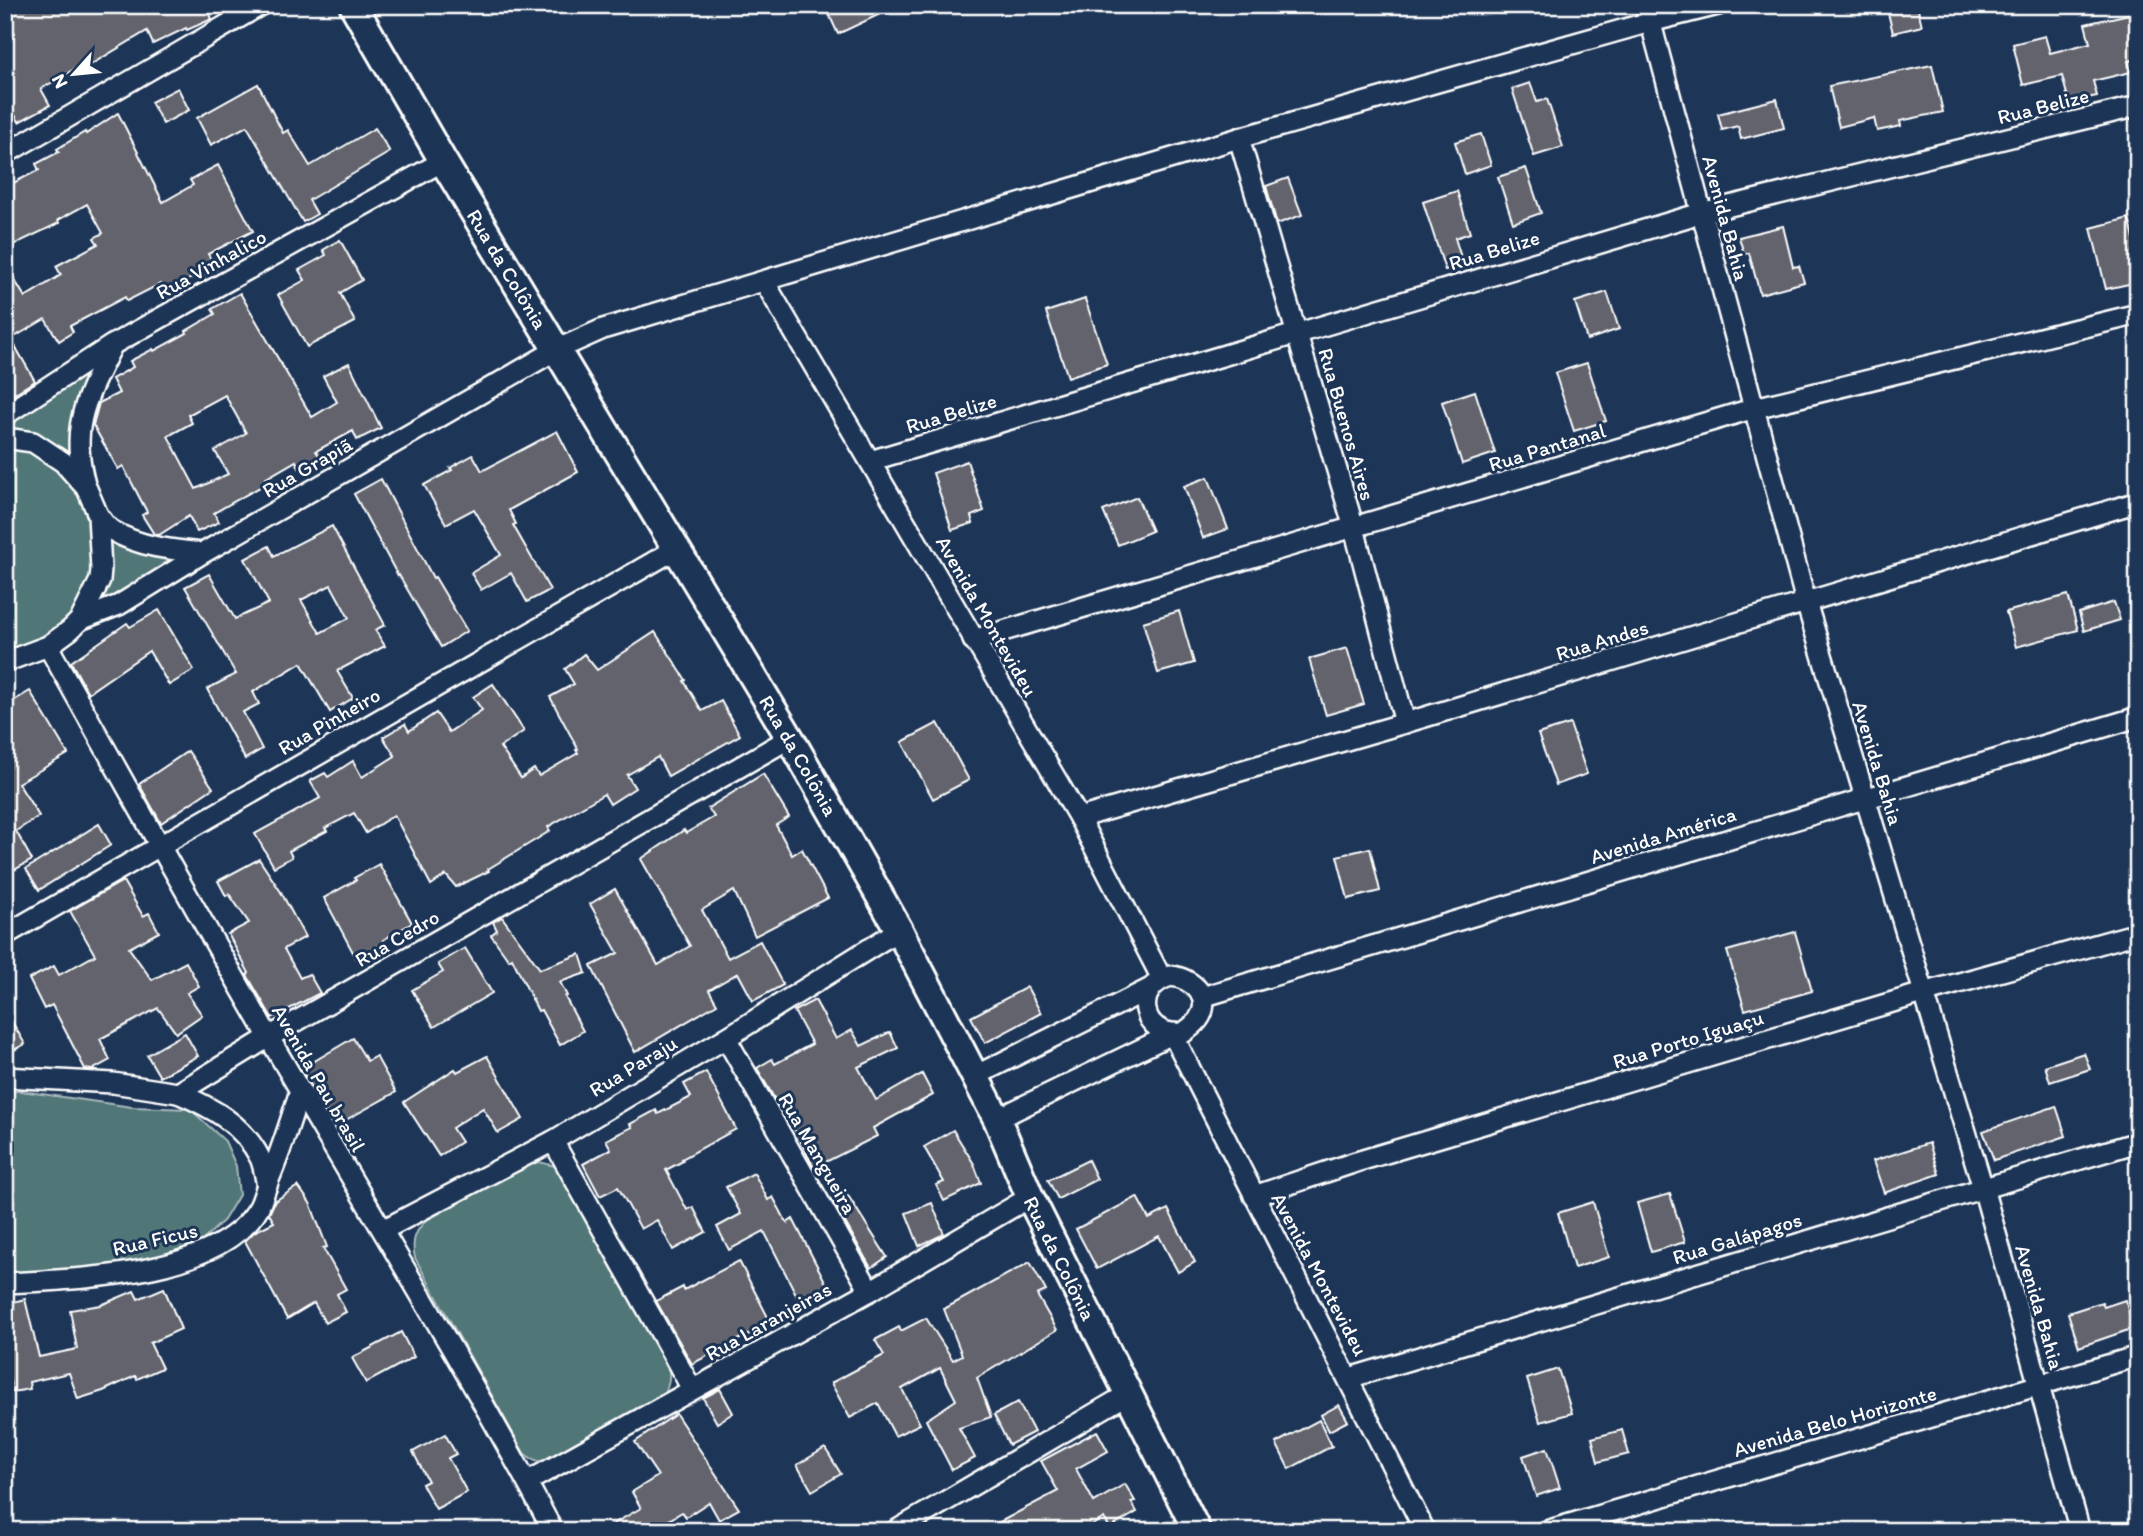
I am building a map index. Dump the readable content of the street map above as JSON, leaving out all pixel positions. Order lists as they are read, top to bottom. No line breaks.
{"streets":{"main road":["Rua da Colônia"],"street":["Rua Belize","Avenida Bahia","Rua Vinhalico","Rua Buenos Aires","Rua Pantanal","Rua Grapiã","Avenida Montevideu","Rua Andes","Rua Pinheiro","Avenida América","Rua Cedro","Rua Porto Iguaçu","Rua Paraju","Avenida Pau brasil","Rua Mangueira","Rua Galápagos","Rua Ficus","Rua Laranjeiras","Avenida Belo Horizonte"]},"crossings":[["Rua Belize","Avenida Bahia"],["Rua Belize","Rua Buenos Aires"],["Rua Belize","Avenida Montevideu"],["Avenida Bahia","Rua Pantanal"],["Avenida Bahia","Rua Grapiã"],["Avenida Bahia","Rua Andes"],["Avenida Bahia","Avenida América"],["Avenida Bahia","Rua Porto Iguaçu"],["Avenida Bahia","Rua Galápagos"],["Avenida Bahia","Avenida Belo Horizonte"],["Rua Vinhalico","Rua da Colônia"],["Rua da Colônia","Rua Grapiã"],["Rua da Colônia","Rua Pinheiro"],["Rua da Colônia","Rua Cedro"],["Rua da Colônia","Rua Paraju"],["Rua da Colônia","Rua Laranjeiras"],["Rua Buenos Aires","Rua Pantanal"],["Rua Buenos Aires","Rua Grapiã"],["Rua Buenos Aires","Rua Andes"],["Rua Pantanal","Avenida Montevideu"],["Rua Grapiã","Avenida Montevideu"],["Avenida Montevideu","Rua Andes"],["Avenida Montevideu","Avenida América"],["Avenida Montevideu","Rua Porto Iguaçu"],["Avenida Montevideu","Rua Galápagos"],["Rua Pinheiro","Avenida Pau brasil"],["Rua Cedro","Avenida Pau brasil"],["Rua Paraju","Avenida Pau brasil"],["Rua Paraju","Rua Mangueira"],["Avenida Pau brasil","Rua Ficus"],["Avenida Pau brasil","Rua Laranjeiras"],["Rua Mangueira","Rua Laranjeiras"]],"north":"bottom left"}
